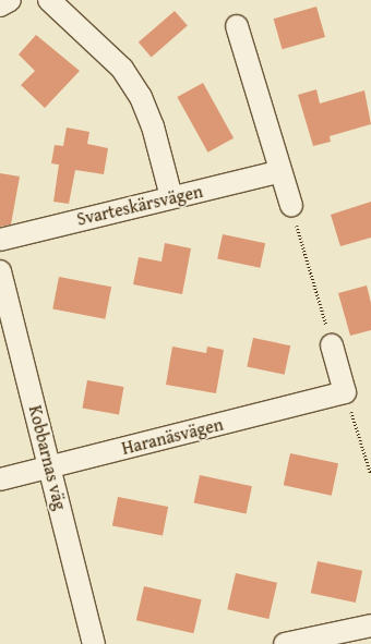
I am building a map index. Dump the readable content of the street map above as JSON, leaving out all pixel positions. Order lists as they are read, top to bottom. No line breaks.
{"streets":{"street":["Svarteskärsvägen","Haranäsvägen","Kobbarnas väg"]},"crossings":[["Haranäsvägen","Kobbarnas väg"]]}
